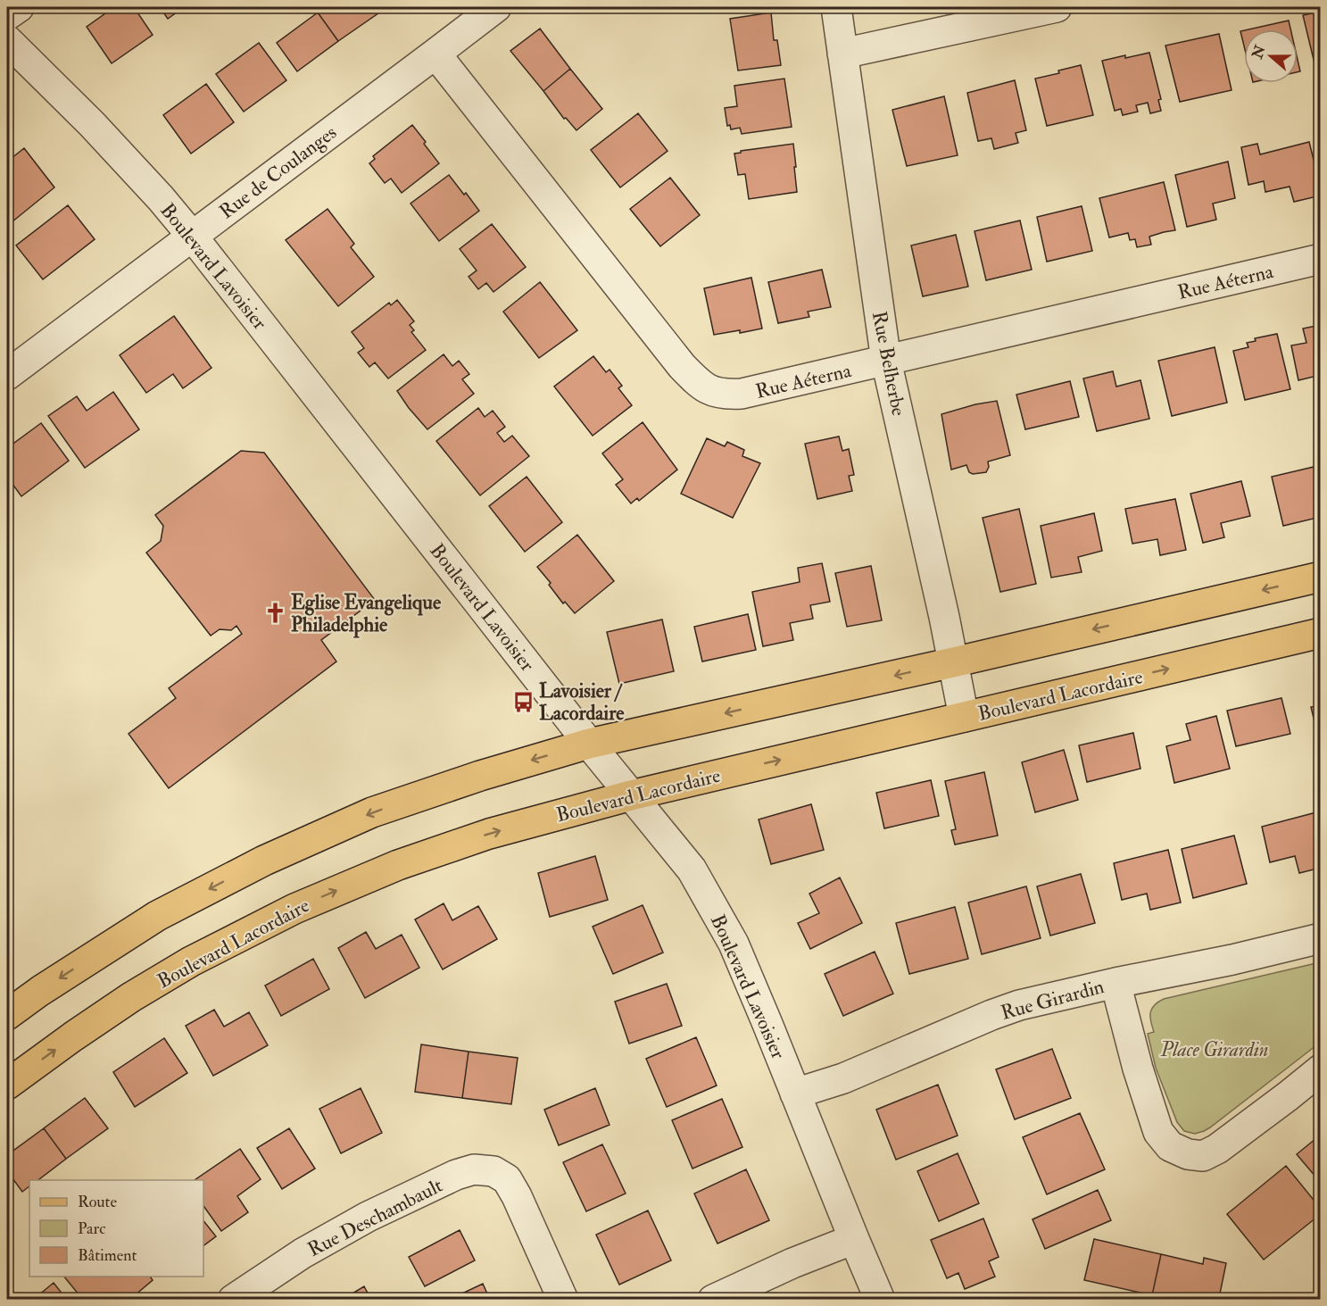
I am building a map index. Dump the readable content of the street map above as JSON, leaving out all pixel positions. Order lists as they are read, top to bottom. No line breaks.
{"streets":{"main road":["Boulevard Lacordaire"],"street":["Rue de Coulanges","Boulevard Lavoisier","Rue Aéterna","Rue Belherbe","Rue Girardin","Rue Deschambault"]},"crossings":[["Rue de Coulanges","Boulevard Lavoisier"],["Rue de Coulanges","Rue Aéterna"],["Boulevard Lavoisier","Boulevard Lacordaire"],["Boulevard Lavoisier","Rue Girardin"],["Rue Aéterna","Rue Belherbe"],["Rue Belherbe","Boulevard Lacordaire"]],"parks":["Place Girardin"],"places":{"church":["Eglise Evangelique Philadelphie"],"bus stop":["Lavoisier / Lacordaire"]},"legend":["Route","Parc","Bâtiment"],"north":"left"}
